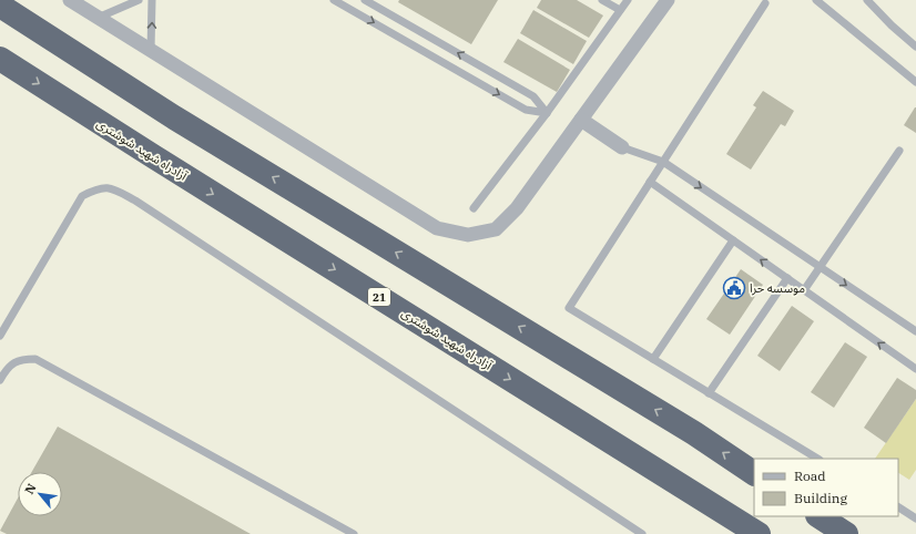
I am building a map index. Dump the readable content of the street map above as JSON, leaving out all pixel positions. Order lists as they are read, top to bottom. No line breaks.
{"streets":{"highway":["آزادراه شهید شوشتری","21"]},"places":{"public building":["موسسه حرا"]},"legend":["Road","Building"],"north":"top left"}
